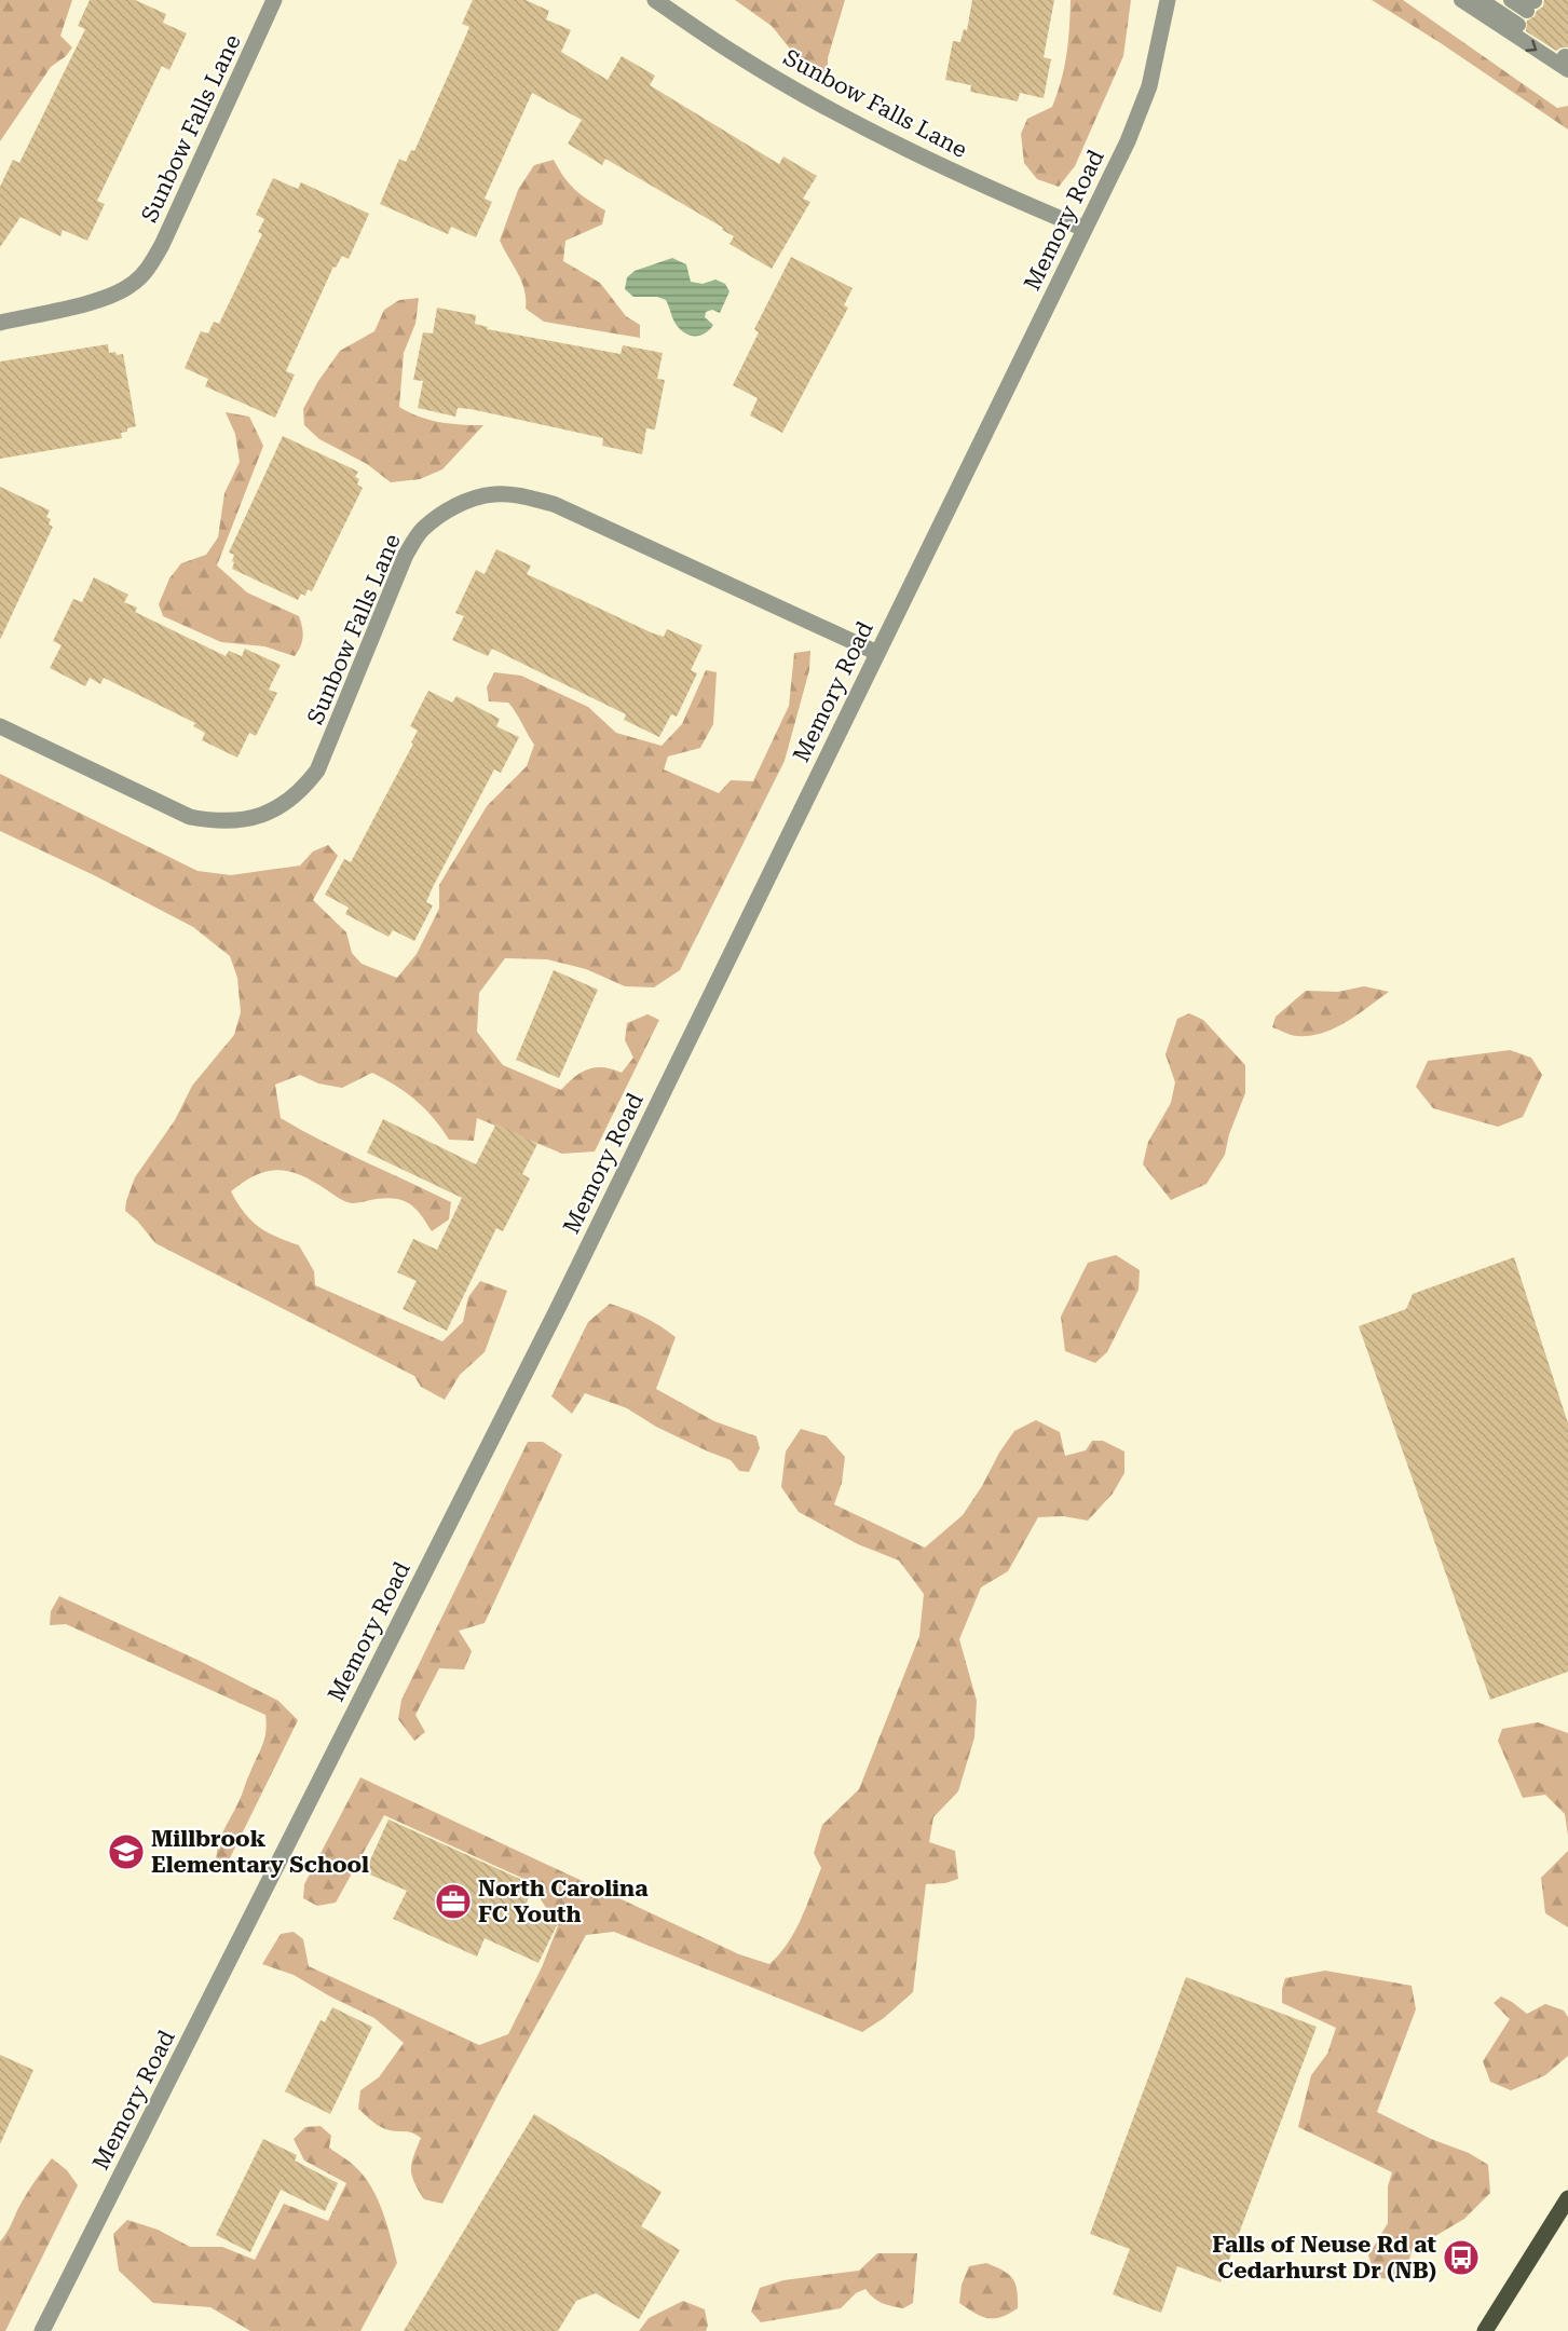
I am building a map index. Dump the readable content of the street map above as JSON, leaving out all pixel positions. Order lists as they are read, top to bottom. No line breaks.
{"streets":{"street":["Sunbow Falls Lane","Memory Road"]},"crossings":[["Sunbow Falls Lane","Memory Road"]],"places":{"school or university":["Millbrook Elementary School"],"office":["North Carolina FC Youth"],"bus stop":["Falls of Neuse Rd at Cedarhurst Dr (NB)"]}}
